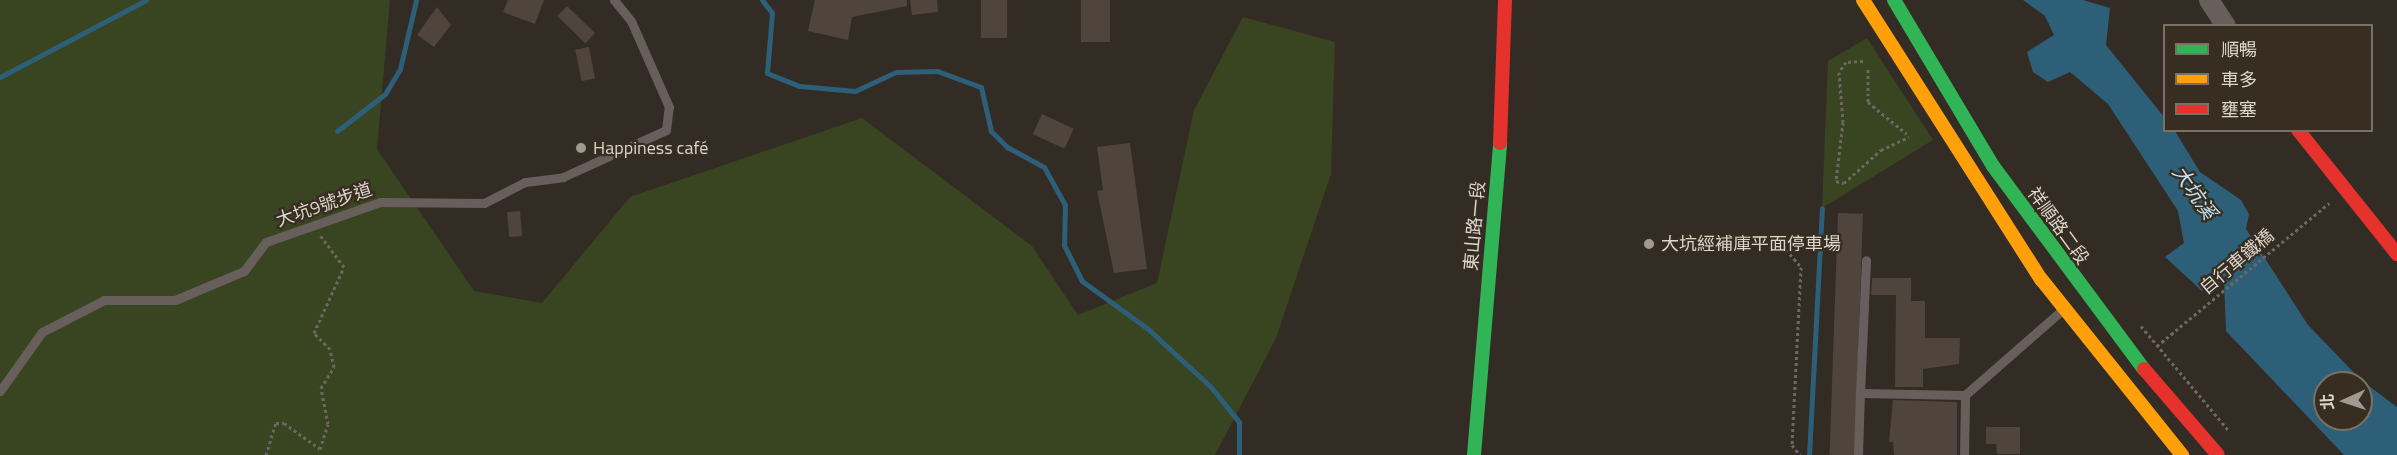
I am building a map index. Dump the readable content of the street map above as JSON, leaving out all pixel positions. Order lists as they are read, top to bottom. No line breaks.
{"streets":{"street":["東山路一段","祥順路二段"],"lane":["大坑9號步道"],"path":["自行車鐵橋"]},"water":["大坑溪"],"places":["Happiness café","大坑經補庫平面停車場"],"legend":["順暢","車多","壅塞"],"north":"left"}
